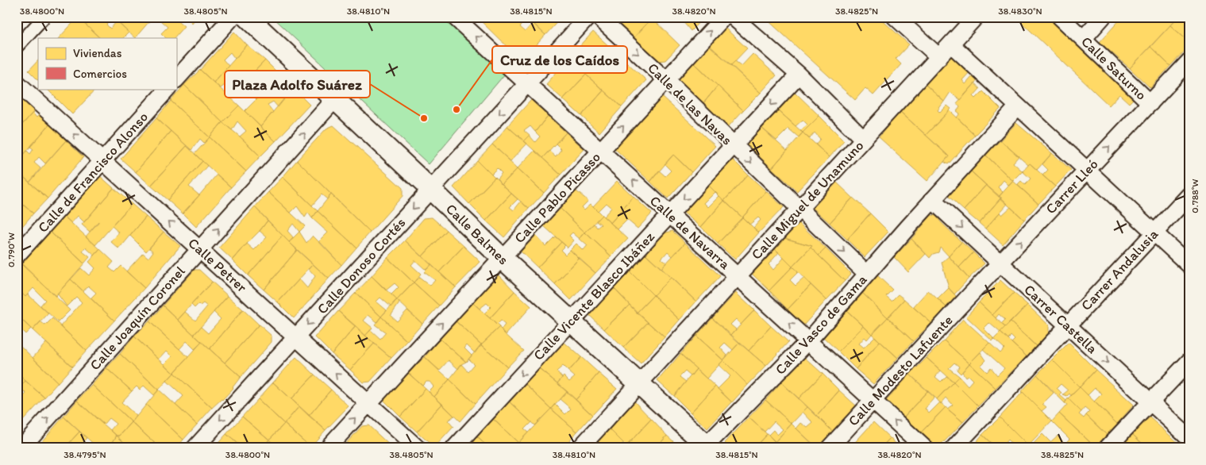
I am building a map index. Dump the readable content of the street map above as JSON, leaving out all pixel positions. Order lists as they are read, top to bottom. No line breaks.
{"streets":{"street":["Calle Saturno","Calle de las Navas","Calle de Francisco Alonso","Carrer Lleó","Calle Pablo Picasso","Calle Miguel de Unamuno","Calle de Navarra","Calle Balmes","Calle Petrer","Calle Donoso Cortés","Carrer Andalusia","Calle Vicente Blasco Ibáñez","Calle Joaquín Coronel","Carrer Castella","Calle Vasco de Gama","Calle Modesto Lafuente"]},"crossings":[["Calle Saturno","Carrer Lleó"],["Calle de las Navas","Calle Pablo Picasso"],["Calle de las Navas","Calle Miguel de Unamuno"],["Calle de las Navas","Calle Vicente Blasco Ibáñez"],["Calle de las Navas","Calle Vasco de Gama"],["Calle de Francisco Alonso","Calle Petrer"],["Carrer Lleó","Carrer Castella"],["Carrer Lleó","Calle Modesto Lafuente"],["Calle Pablo Picasso","Calle de Navarra"],["Calle Pablo Picasso","Calle Balmes"],["Calle Pablo Picasso","Calle Petrer"],["Calle Miguel de Unamuno","Calle de Navarra"],["Calle Miguel de Unamuno","Calle Balmes"],["Calle de Navarra","Calle Donoso Cortés"],["Calle de Navarra","Calle Vicente Blasco Ibáñez"],["Calle de Navarra","Calle Vasco de Gama"],["Calle de Navarra","Calle Modesto Lafuente"],["Calle Balmes","Calle Donoso Cortés"],["Calle Balmes","Calle Vicente Blasco Ibáñez"],["Calle Balmes","Calle Joaquín Coronel"],["Calle Balmes","Calle Vasco de Gama"],["Calle Petrer","Calle Donoso Cortés"],["Calle Petrer","Calle Joaquín Coronel"],["Carrer Andalusia","Carrer Castella"],["Carrer Castella","Calle Vasco de Gama"]],"one_way":["Carrer Lleó","Calle Pablo Picasso","Calle de Navarra","Calle Petrer","Calle Donoso Cortés","Calle Vicente Blasco Ibáñez","Calle Joaquín Coronel"],"places":["Cruz de los Caídos","Plaza Adolfo Suárez"],"legend":["Viviendas","Comercios"],"coordinates":["38.4800°N","38.4805°N","38.4810°N","38.4815°N","38.4820°N","38.4825°N","38.4830°N","0.788°W","0.790°W","38.4795°N"]}
